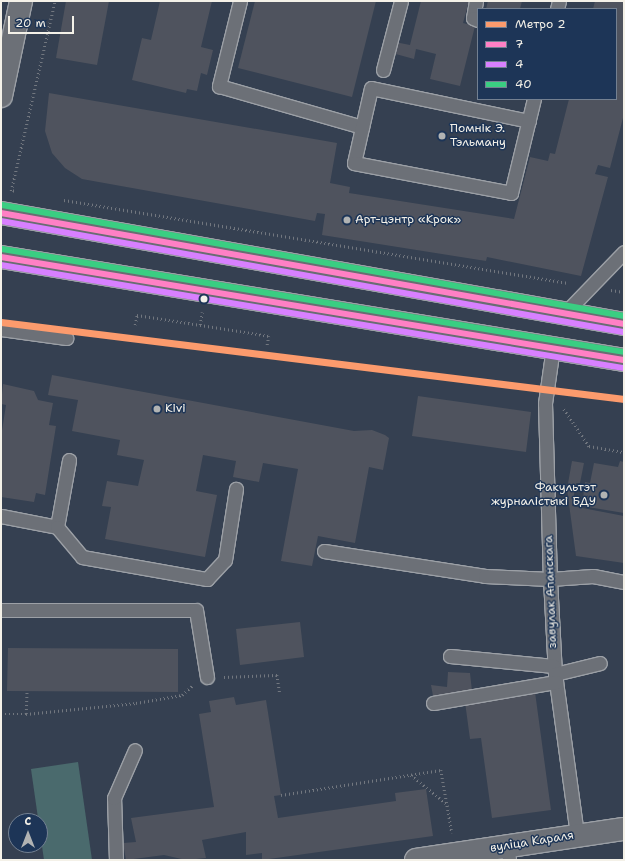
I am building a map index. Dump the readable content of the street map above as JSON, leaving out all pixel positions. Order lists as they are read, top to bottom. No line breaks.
{"streets":{"street":["вуліца Караля"],"lane":["завулак Апанскага"]},"crossings":[["завулак Апанскага","вуліца Караля"]],"places":["Помнік Э. Тэльману","Арт-цэнтр «Крок»","Kivi","Факультэт журналістыкі БДУ"],"lines":["transit line 40","transit line 7","transit line 4","metro line 2"],"legend":["Метро 2","7","4","40"],"scale_bar":"20 m","north":"top"}
